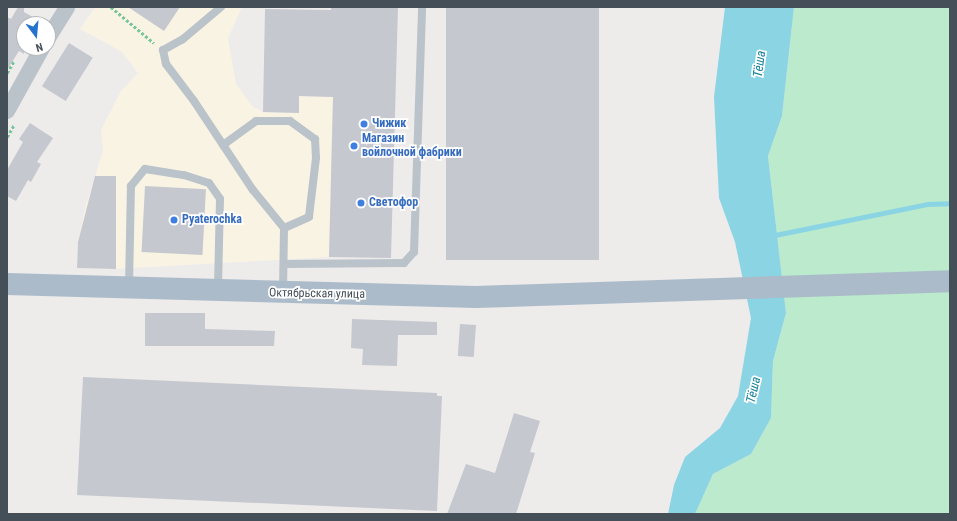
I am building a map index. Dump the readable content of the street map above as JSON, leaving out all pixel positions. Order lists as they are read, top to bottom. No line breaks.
{"streets":{"main road":["Октябрьская улица"]},"water":["Тёша"],"places":["Чижик","Магазин войлочной фабрики","Светофор","Pyaterochka"],"north":"bottom"}
